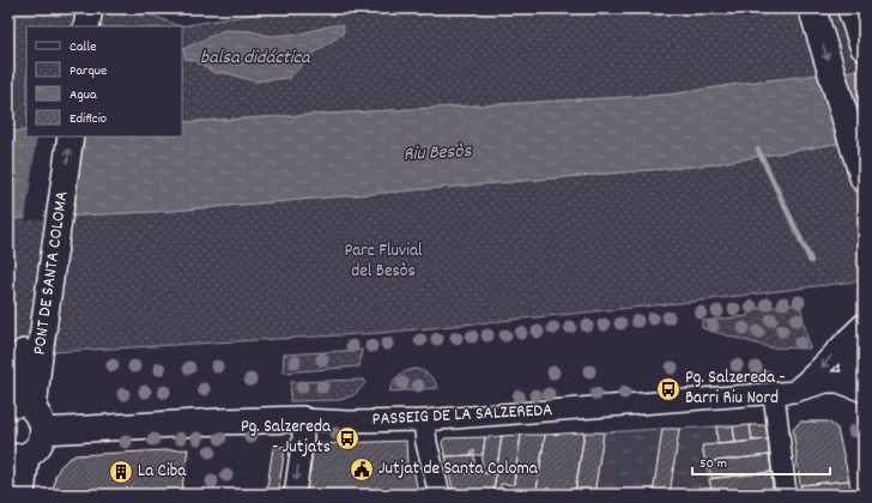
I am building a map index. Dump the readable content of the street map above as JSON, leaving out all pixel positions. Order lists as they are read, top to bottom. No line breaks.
{"streets":{"street":["PONT DE SANTA COLOMA","PASSEIG DE LA SALZEREDA"]},"crossings":[["PONT DE SANTA COLOMA","PASSEIG DE LA SALZEREDA"]],"water":["balsa didáctica","Riu Besòs"],"parks":["Parc Fluvial del Besòs"],"places":{"bus stop":["Pg. Salzereda - Barri Riu Nord","Pg. Salzereda - Jutjats"],"public building":["Jutjat de Santa Coloma"],"building":["La Ciba"]},"legend":["Calle","Parque","Agua","Edificio"],"scale_bar":"50 m"}
